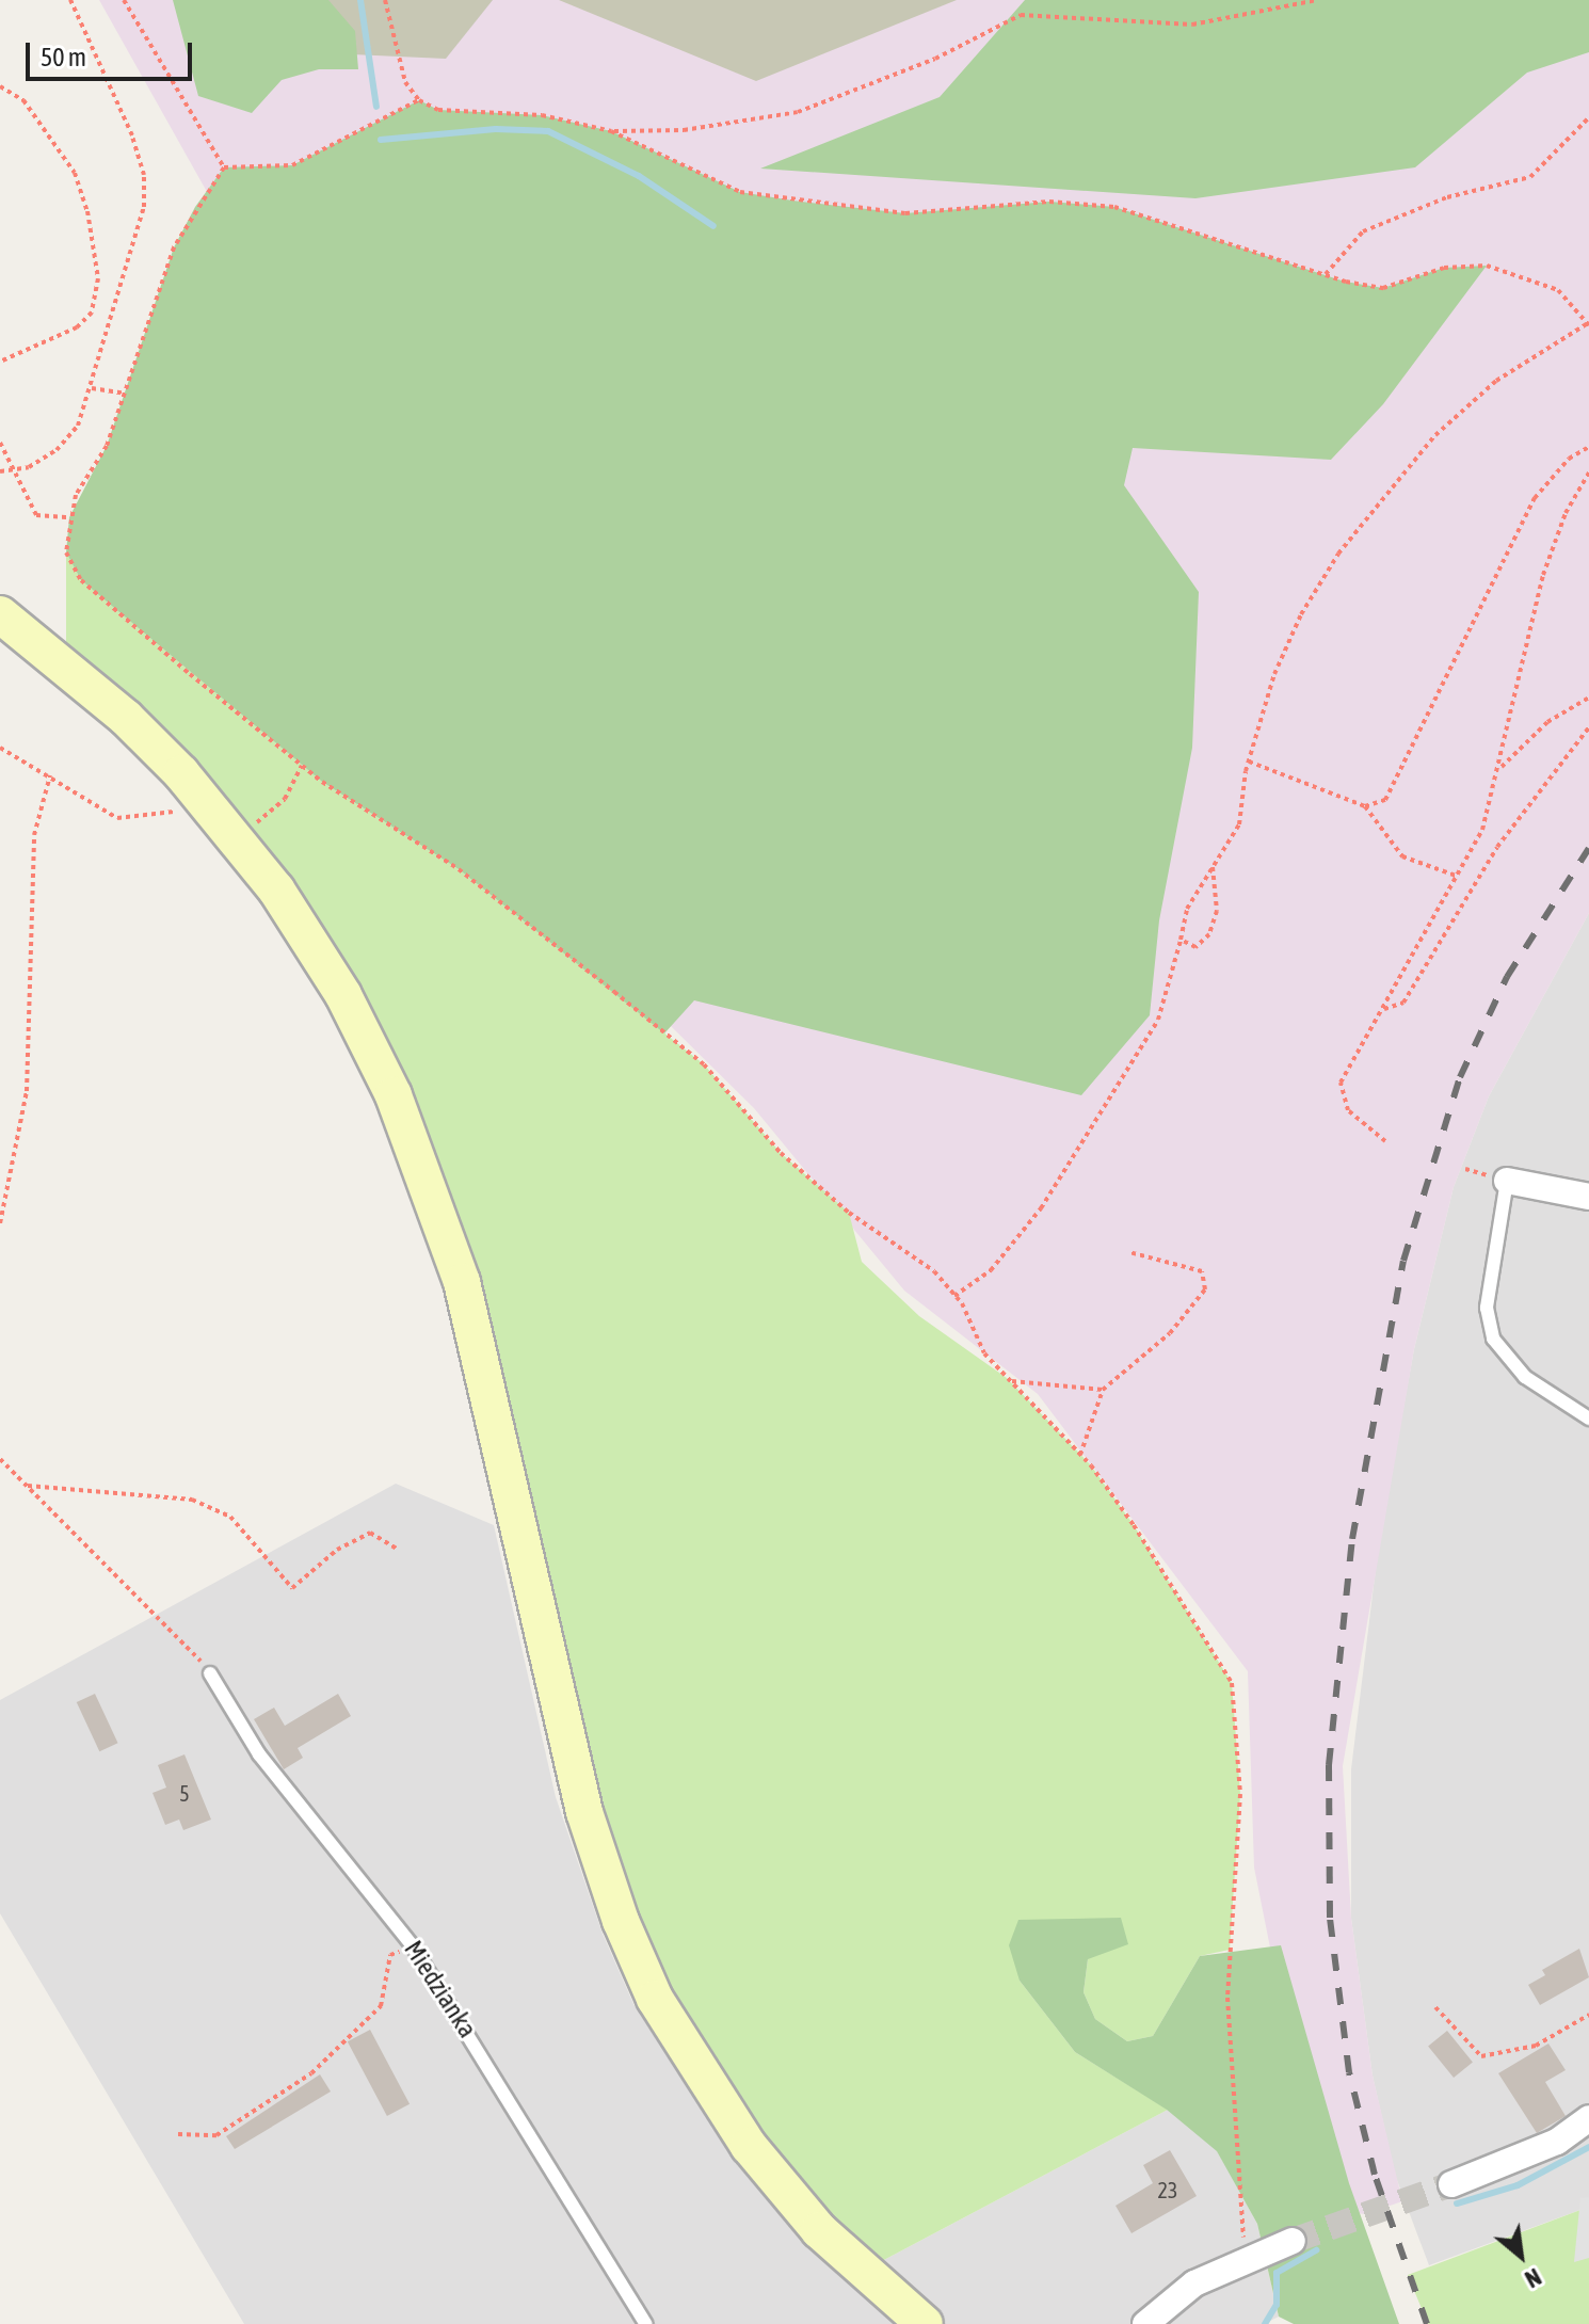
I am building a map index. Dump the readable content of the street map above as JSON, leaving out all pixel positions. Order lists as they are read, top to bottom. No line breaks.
{"streets":{"lane":["Miedzianka"]},"house_numbers":["5","23"],"scale_bar":"50 m","north":"bottom right"}
